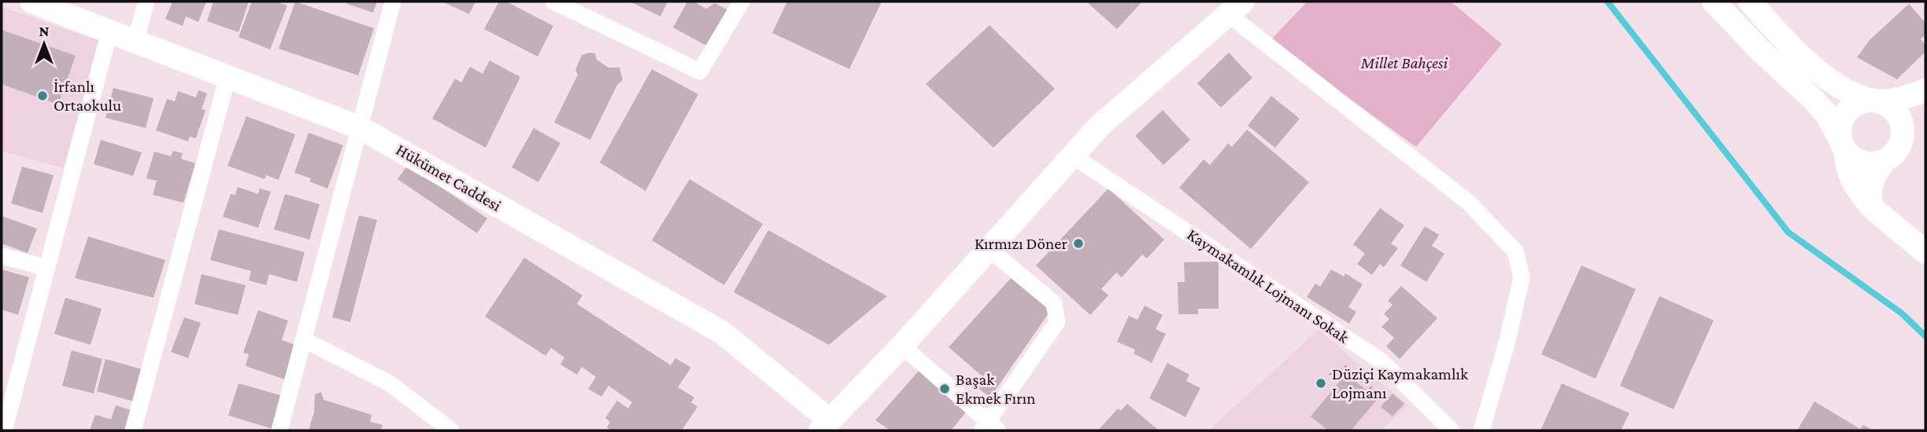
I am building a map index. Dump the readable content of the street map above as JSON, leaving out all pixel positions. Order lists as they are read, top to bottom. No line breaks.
{"streets":{"street":["Hükümet Caddesi","Kaymakamlık Lojmanı Sokak"]},"parks":["Millet Bahçesi"],"places":["İrfanlı Ortaokulu","Kırmızı Döner","Düziçi Kaymakamlık Lojmanı","Başak Ekmek Fırın"],"north":"top"}
